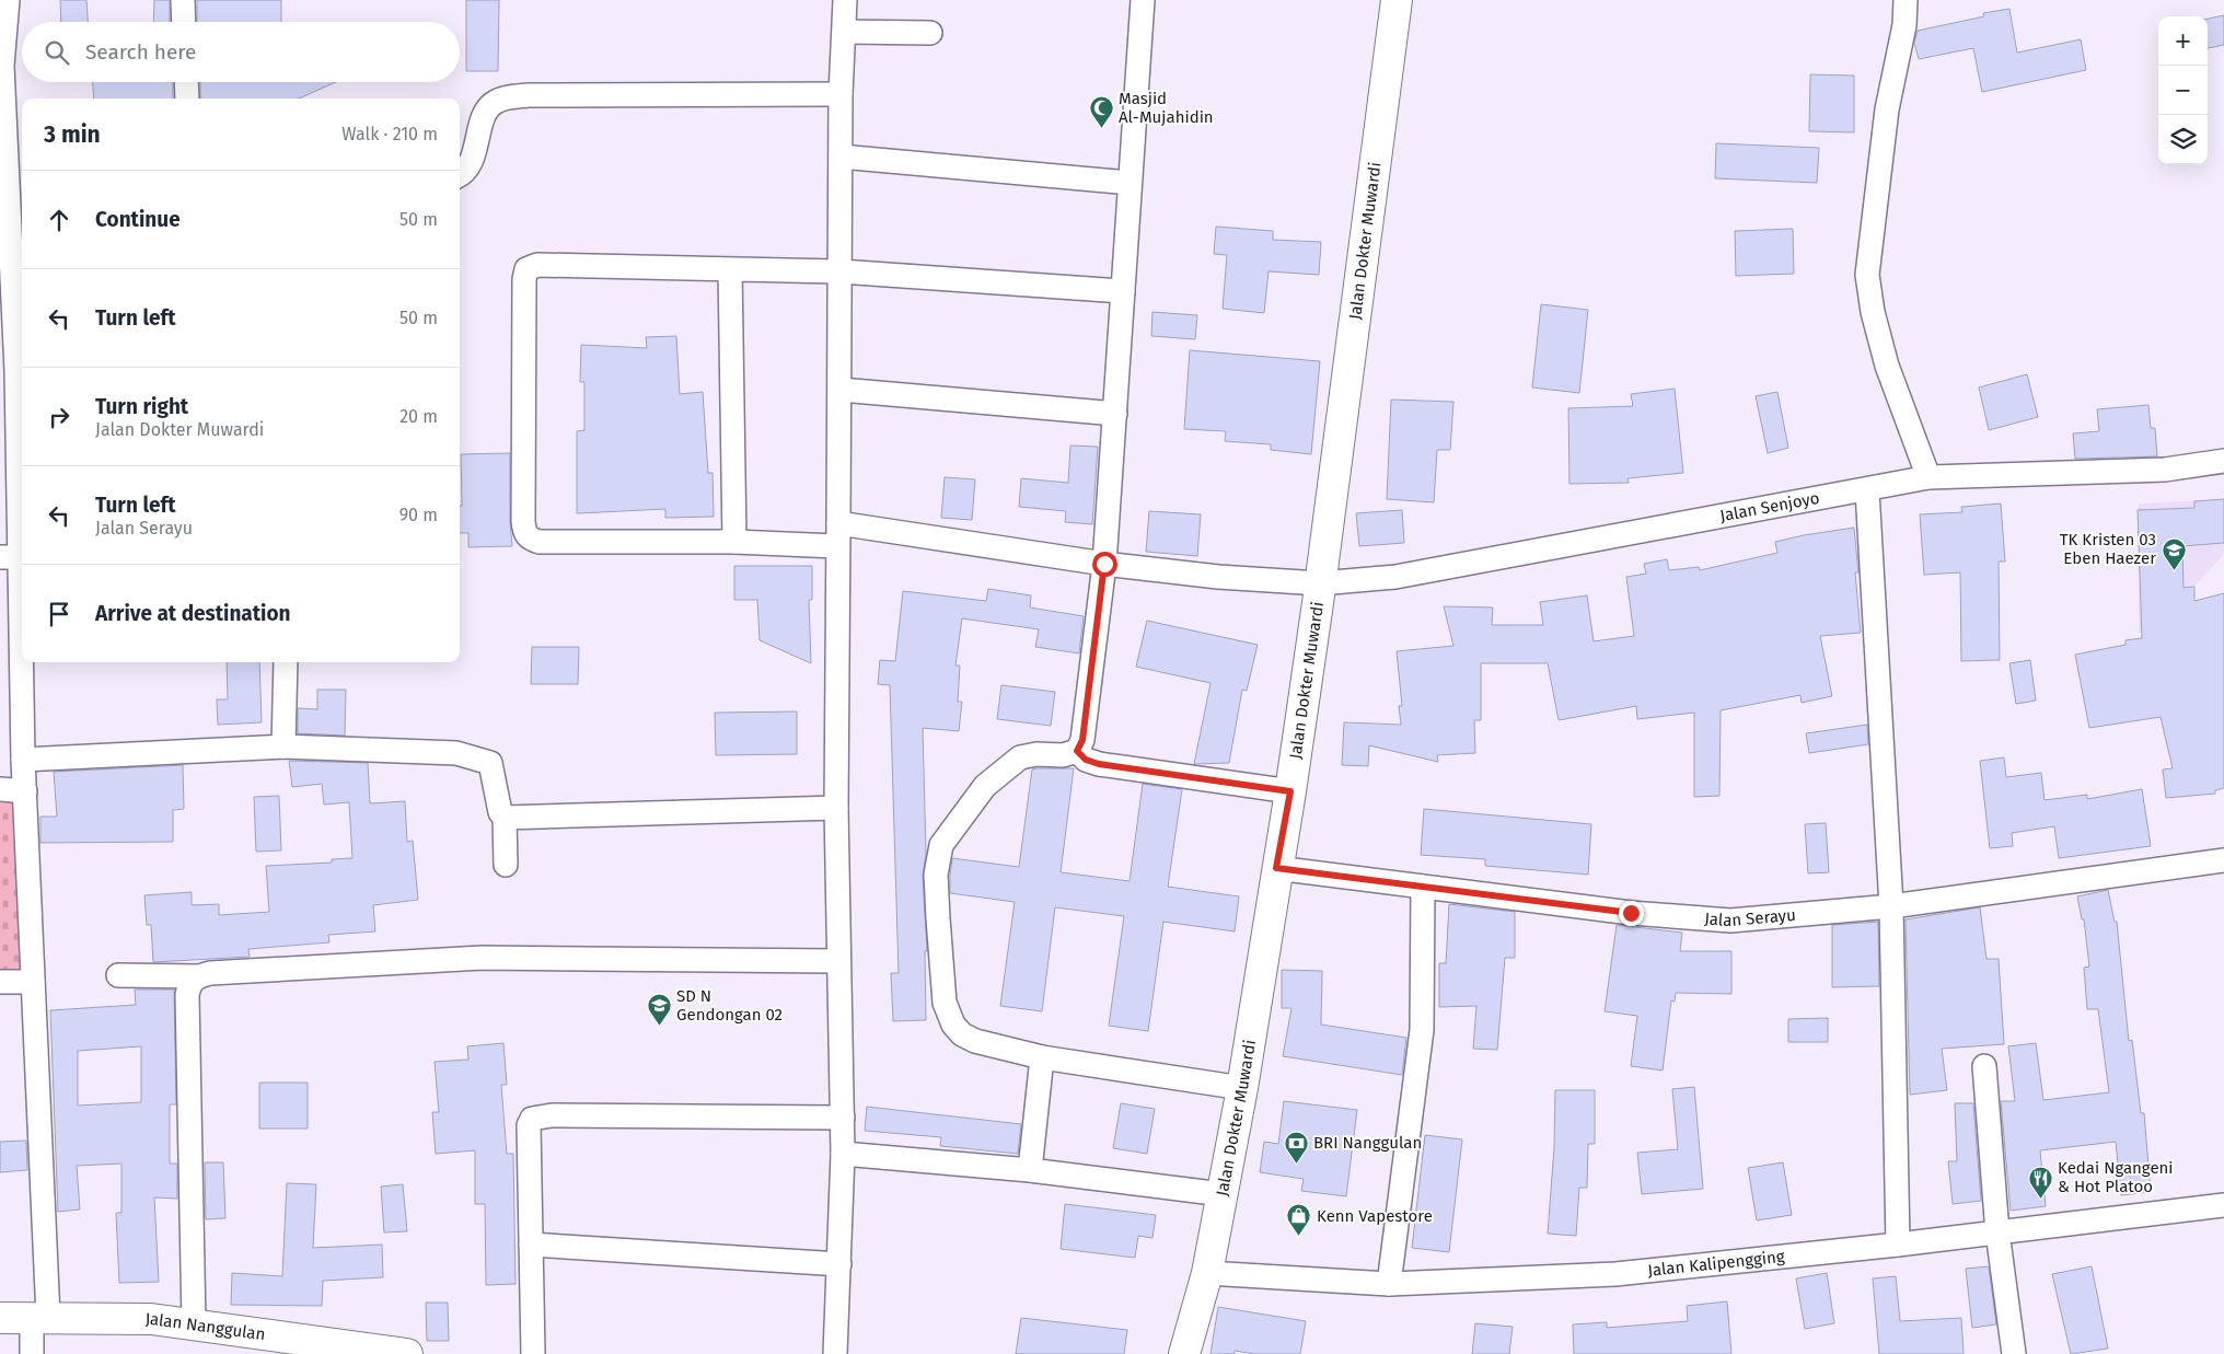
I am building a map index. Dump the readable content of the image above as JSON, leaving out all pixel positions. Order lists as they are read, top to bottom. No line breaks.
{"streets":{"street":["Jalan Dokter Muwardi","Jalan Senjoyo","Jalan Serayu","Jalan Kalipengging","Jalan Nanggulan"]},"crossings":[["Jalan Dokter Muwardi","Jalan Senjoyo"],["Jalan Dokter Muwardi","Jalan Serayu"],["Jalan Dokter Muwardi","Jalan Kalipengging"]],"places":{"mosque":["Masjid Al-Mujahidin"],"school or university":["TK Kristen 03 Eben Haezer","SD N Gendongan 02"],"bank":["BRI Nanggulan"],"restaurant":["Kedai Ngangeni & Hot Platoo"],"shop":["Kenn Vapestore"]},"page":{"map_buttons":["+","−"],"search":"Search here","heading":["3 min","Walk · 210 m"],"list":[["Continue","50 m"],["Turn left","50 m"],["Turn right","Jalan Dokter Muwardi","20 m"],["Turn left","Jalan Serayu","90 m"],"Arrive at destination"]}}
